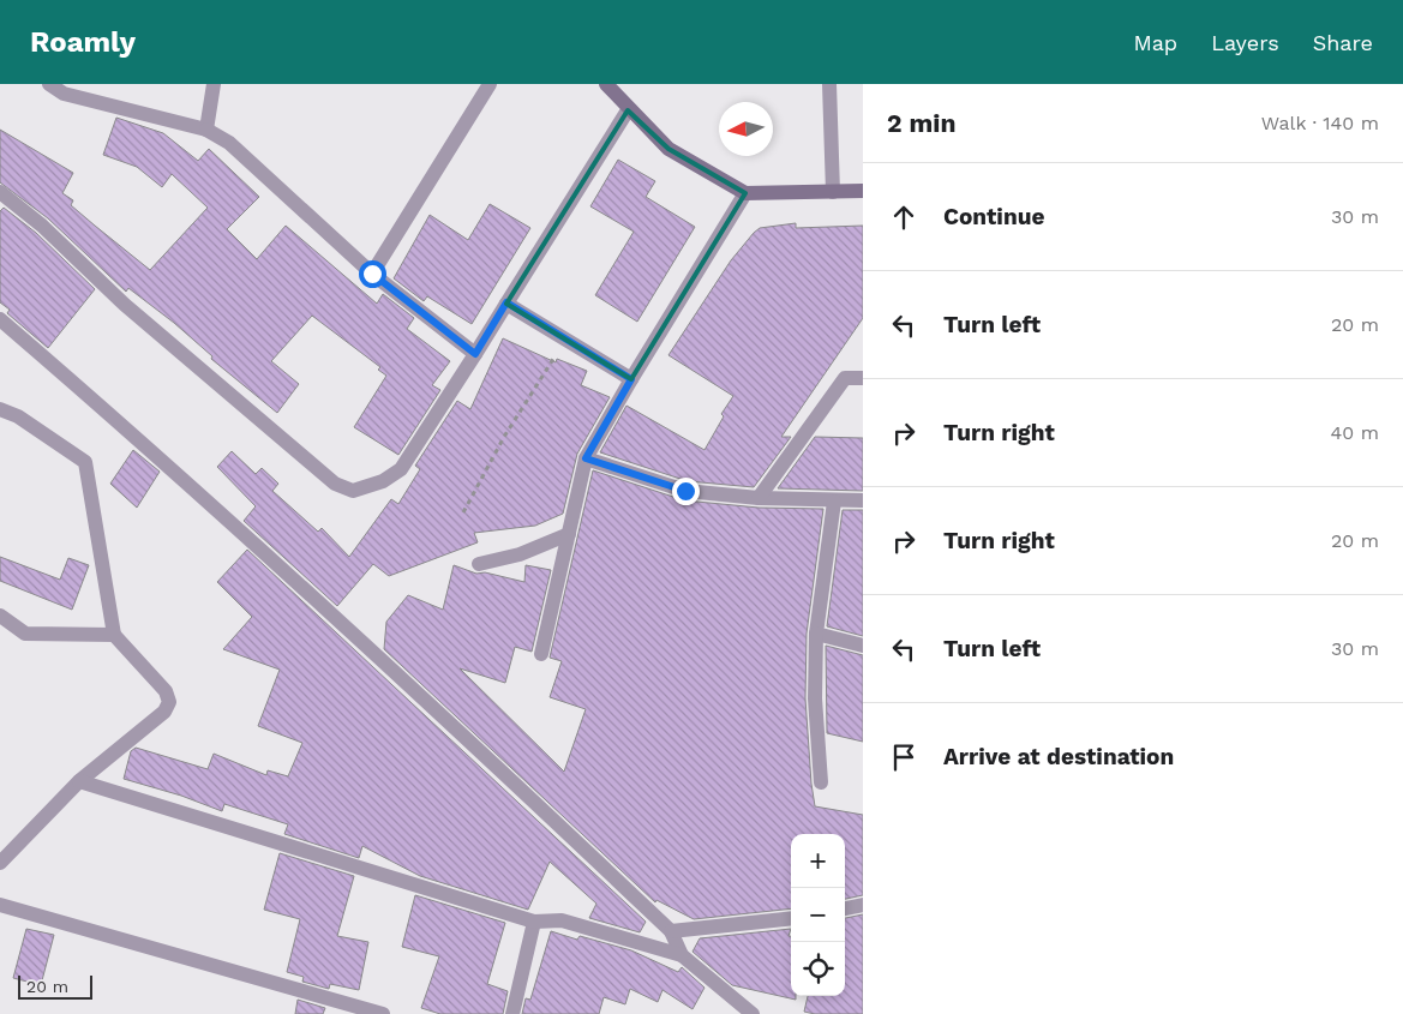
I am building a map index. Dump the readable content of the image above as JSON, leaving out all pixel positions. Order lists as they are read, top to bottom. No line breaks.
{"scale_bar":"20 m","north":"left","page":{"header":"Roamly","nav":["Map","Layers","Share"],"heading":["2 min","Walk · 140 m"],"list":[["Continue","30 m"],["Turn left","20 m"],["Turn right","40 m"],["Turn right","20 m"],["Turn left","30 m"],"Arrive at destination"],"map_buttons":["+","−"],"scale":"20 m"}}
